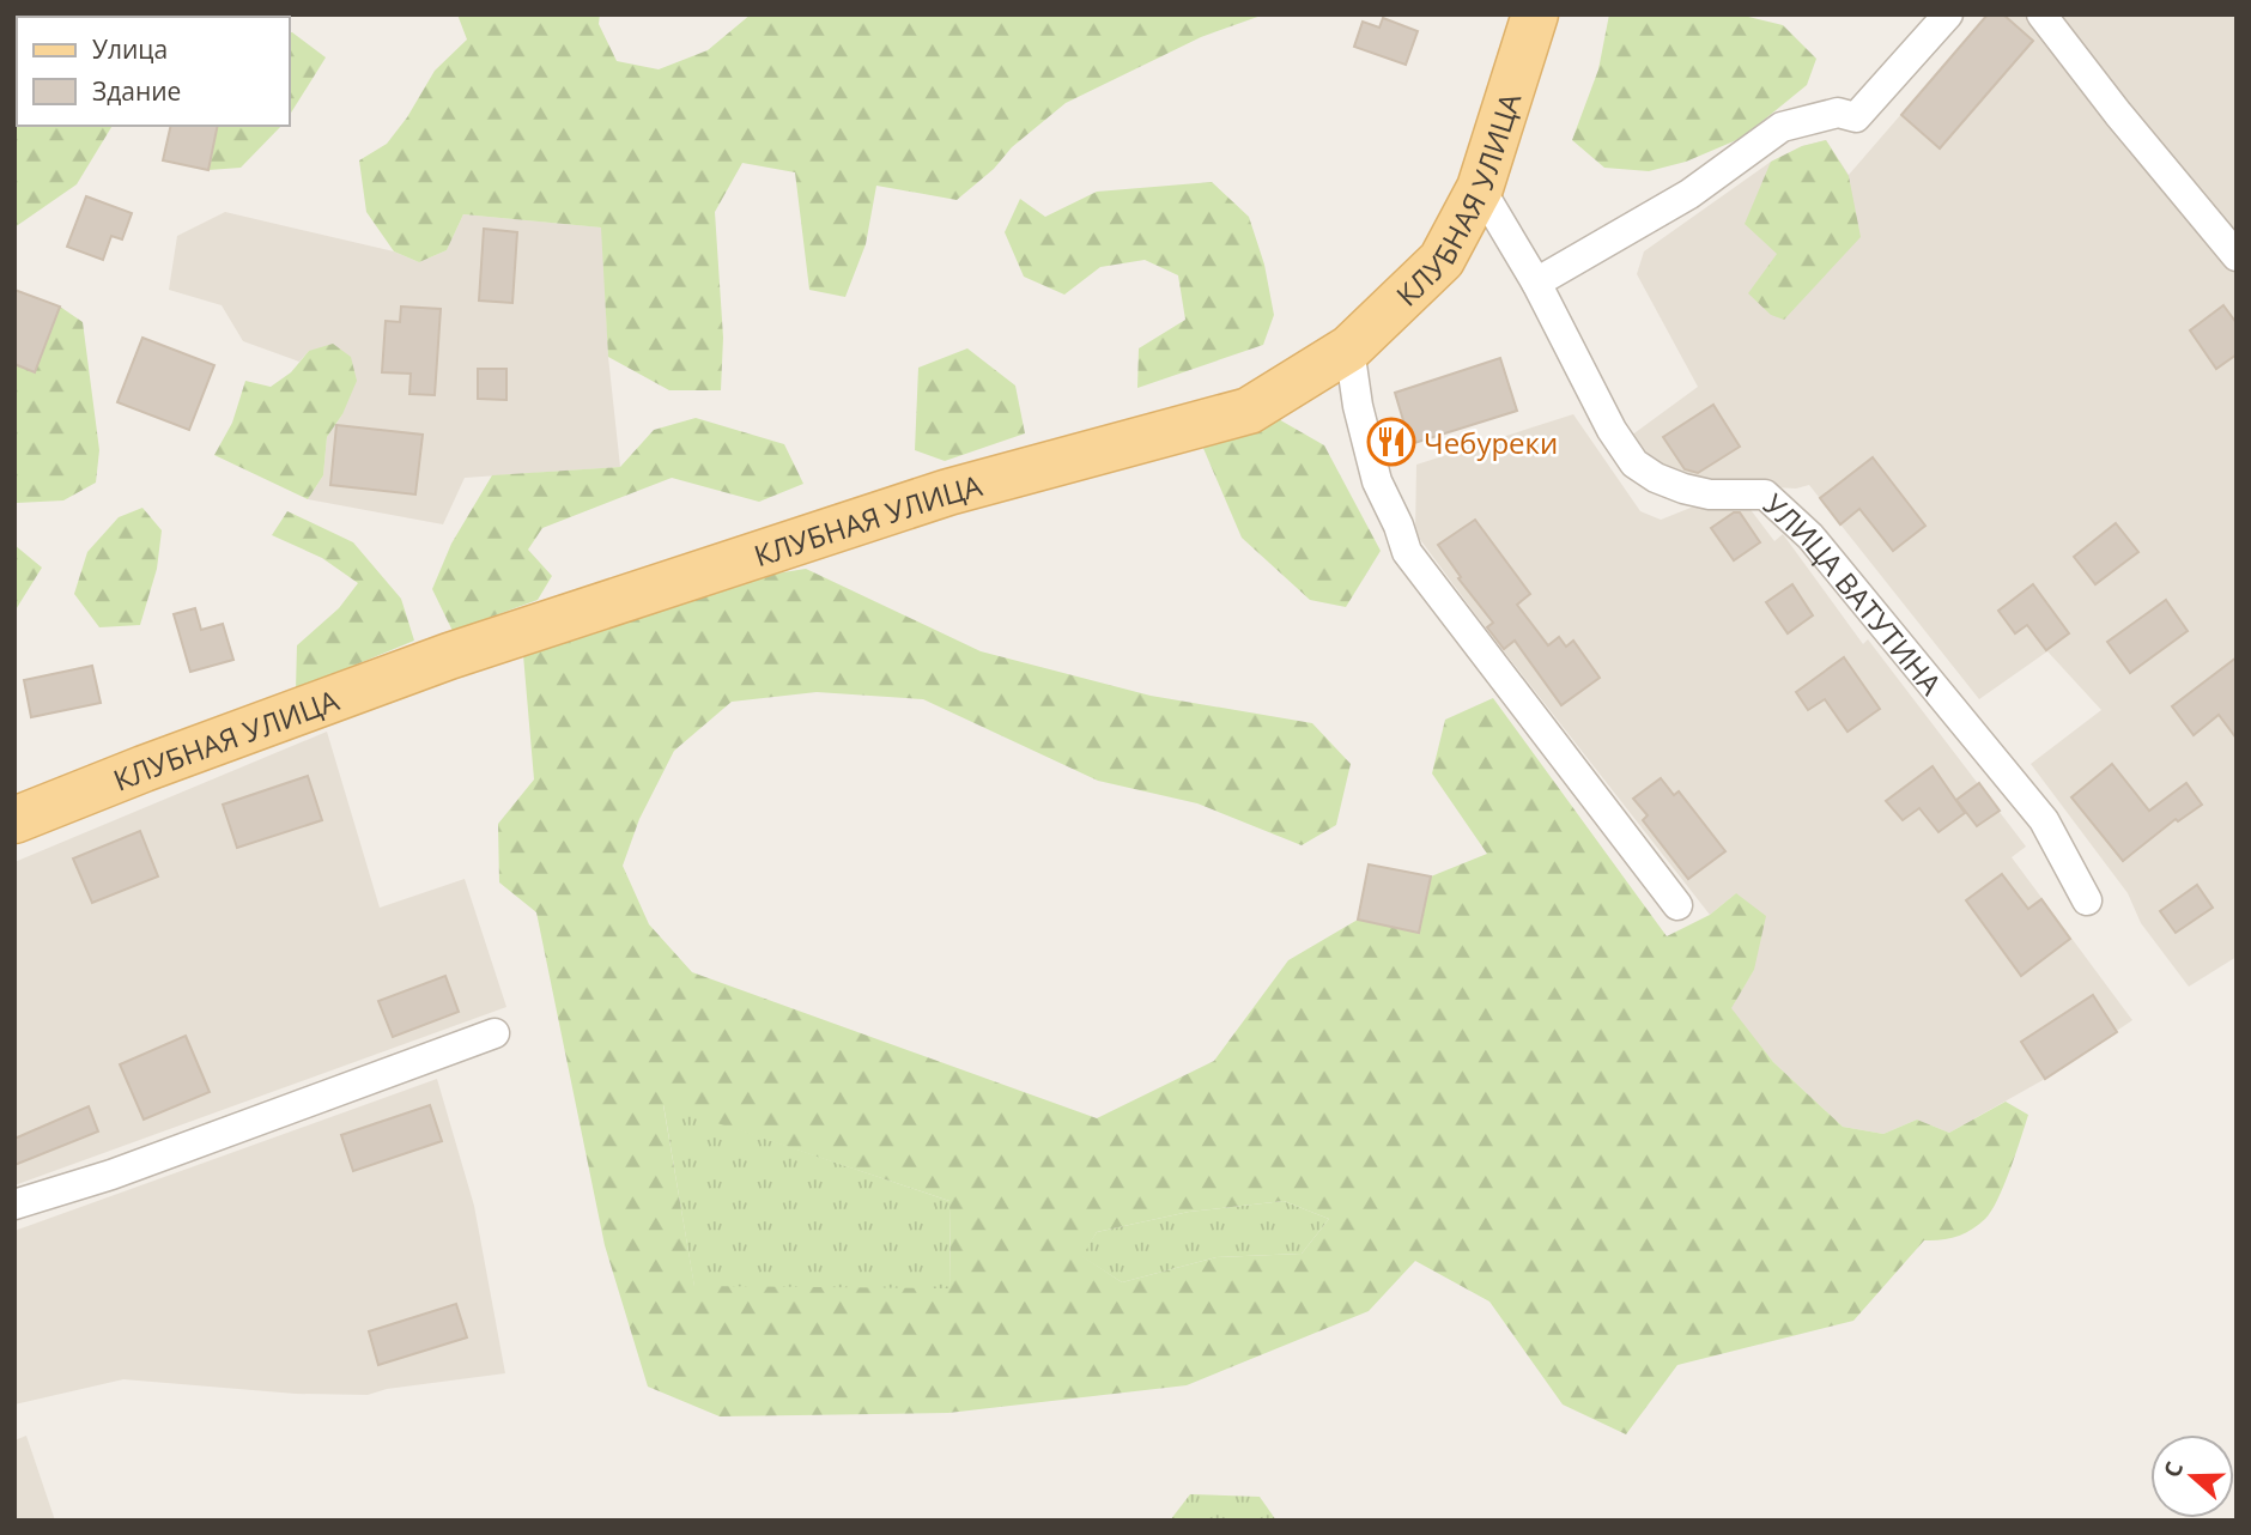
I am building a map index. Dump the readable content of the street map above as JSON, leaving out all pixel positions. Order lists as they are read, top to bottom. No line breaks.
{"streets":{"main road":["КЛУБНАЯ УЛИЦА"],"street":["УЛИЦА ВАТУТИНА"]},"crossings":[["КЛУБНАЯ УЛИЦА","УЛИЦА ВАТУТИНА"]],"places":{"restaurant":["Чебуреки"]},"legend":["Улица","Здание"],"north":"left"}
